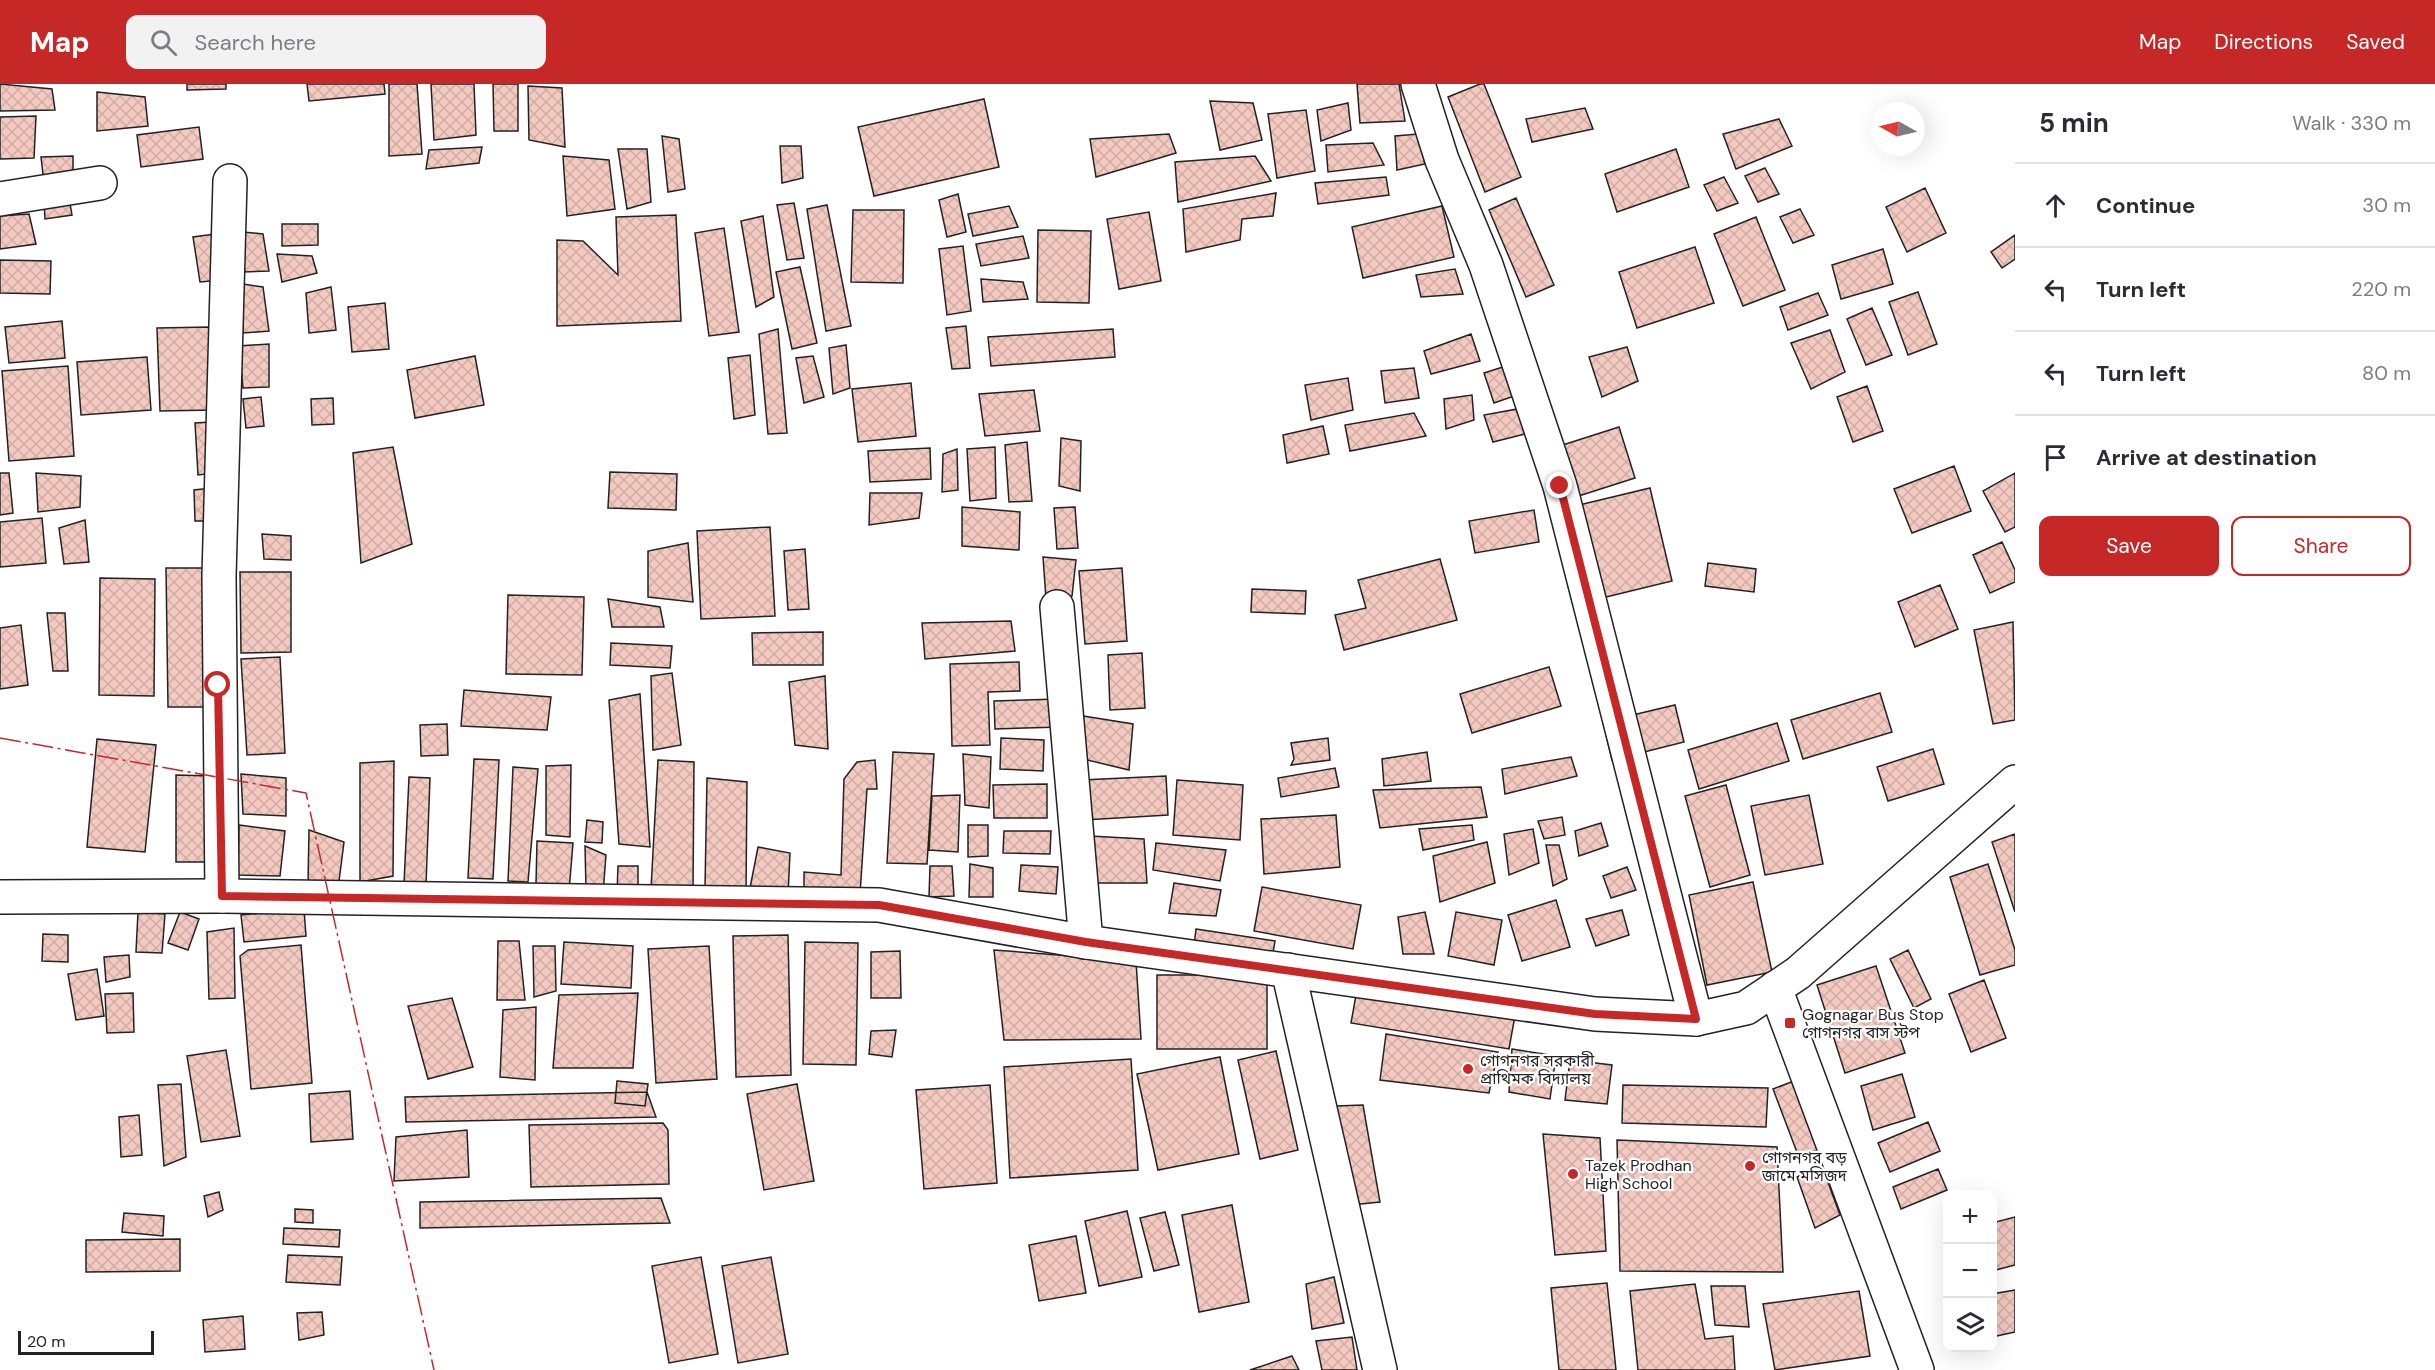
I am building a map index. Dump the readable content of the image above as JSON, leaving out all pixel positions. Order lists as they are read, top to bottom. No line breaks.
{"places":{"transit":["Gognagar Bus Stop গোগনগর বাস স্টপ"],"other":["গোগনগর সরকারী প্রাথিমক বিদ্যালয়","গোগনগর বড় জামে মসিজদ","Tazek Prodhan High School"]},"scale_bar":"20 m","north":"left","page":{"header":"Map","search":"Search here","nav":["Map","Directions","Saved"],"heading":["5 min","Walk · 330 m"],"list":[["Continue","30 m"],["Turn left","220 m"],["Turn left","80 m"],"Arrive at destination"],"buttons":["Save","Share"],"map_buttons":["+","−"],"scale":"20 m"}}
